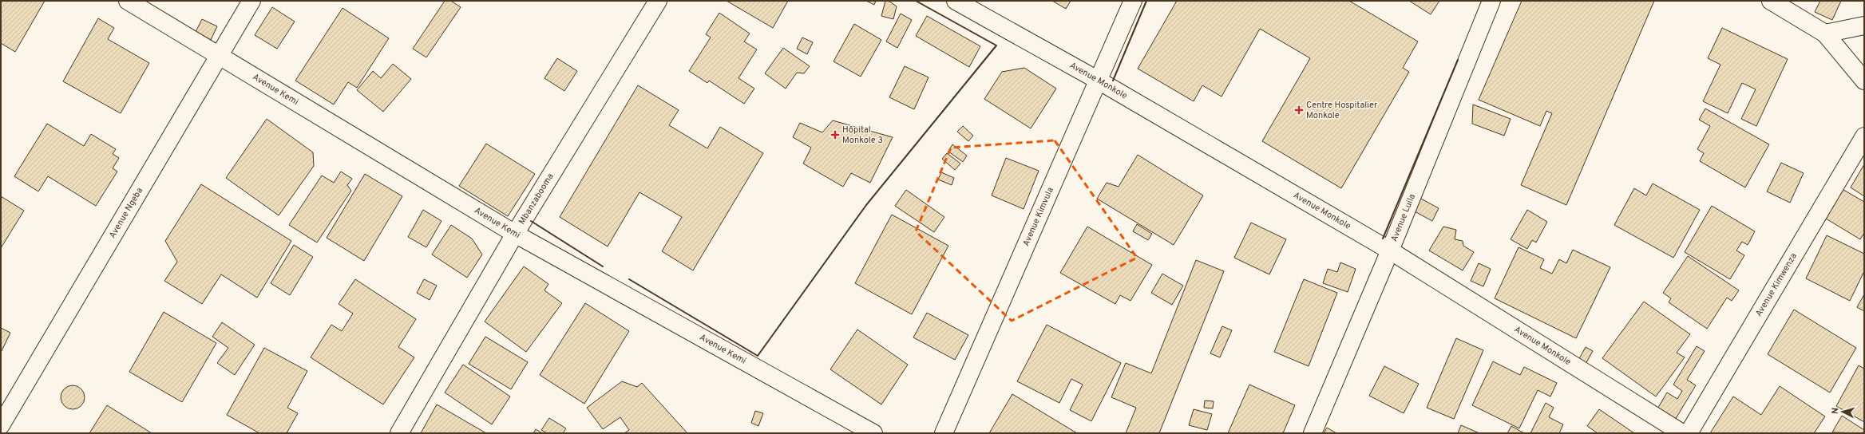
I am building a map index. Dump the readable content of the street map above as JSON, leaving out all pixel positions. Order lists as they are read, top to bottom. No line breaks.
{"streets":{"street":["Avenue Monkole","Avenue Kemi","Mbanzabooma","Avenue Ngeba","Avenue Kimvula","Avenue Luila","Avenue Kimwenza"]},"crossings":[["Avenue Monkole","Avenue Kimvula"],["Avenue Monkole","Avenue Luila"],["Avenue Kemi","Mbanzabooma"],["Avenue Kemi","Avenue Ngeba"]],"places":{"health":["Centre Hospitalier Monkole","Hôpital Monkole 3"]},"north":"left"}
